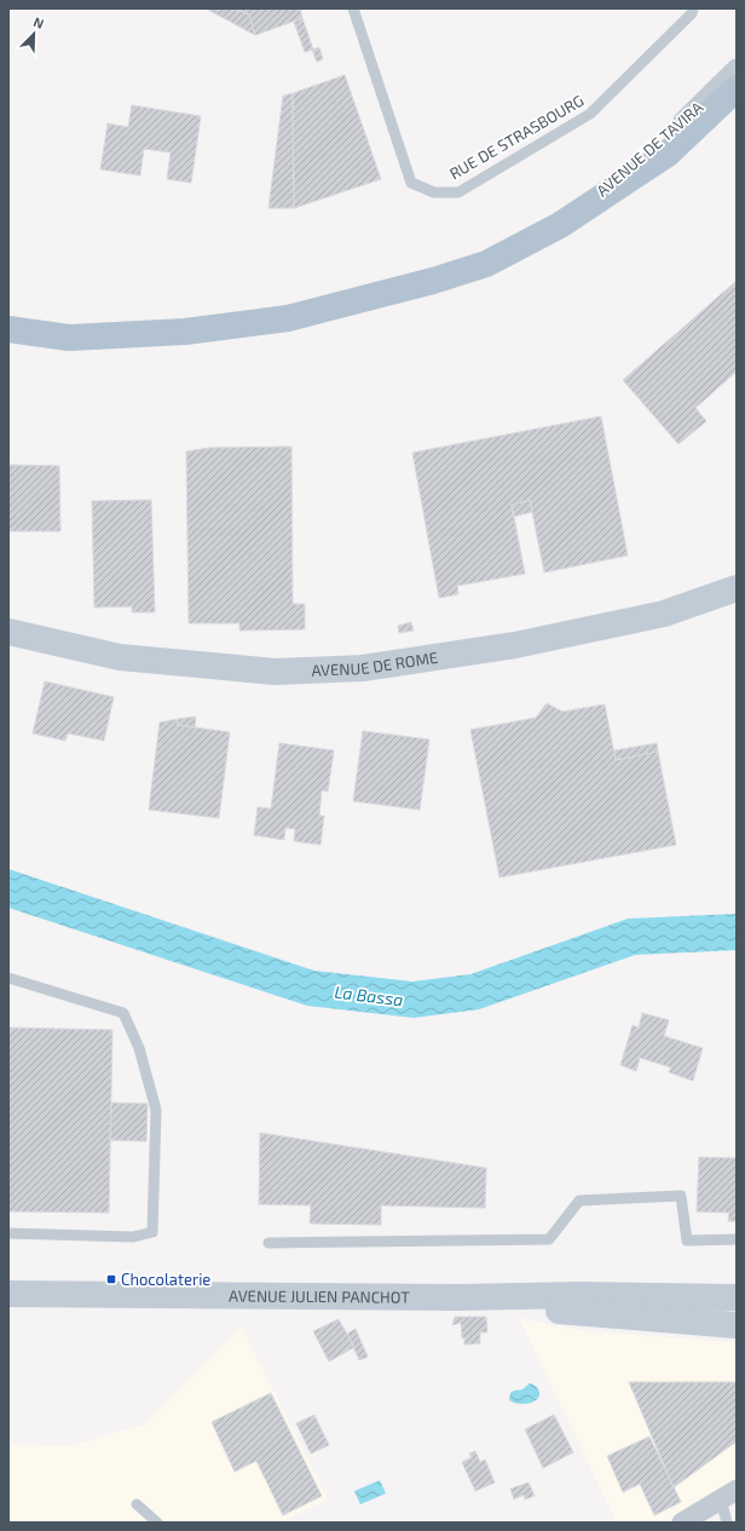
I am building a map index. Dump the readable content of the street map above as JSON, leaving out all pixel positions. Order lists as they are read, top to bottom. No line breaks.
{"streets":{"main road":["AVENUE DE ROME","AVENUE JULIEN PANCHOT"],"street":["AVENUE DE TAVIRA"],"lane":["RUE DE STRASBOURG"]},"water":["La Bassa"],"places":{"transit":["Chocolaterie"]},"north":"top right"}
